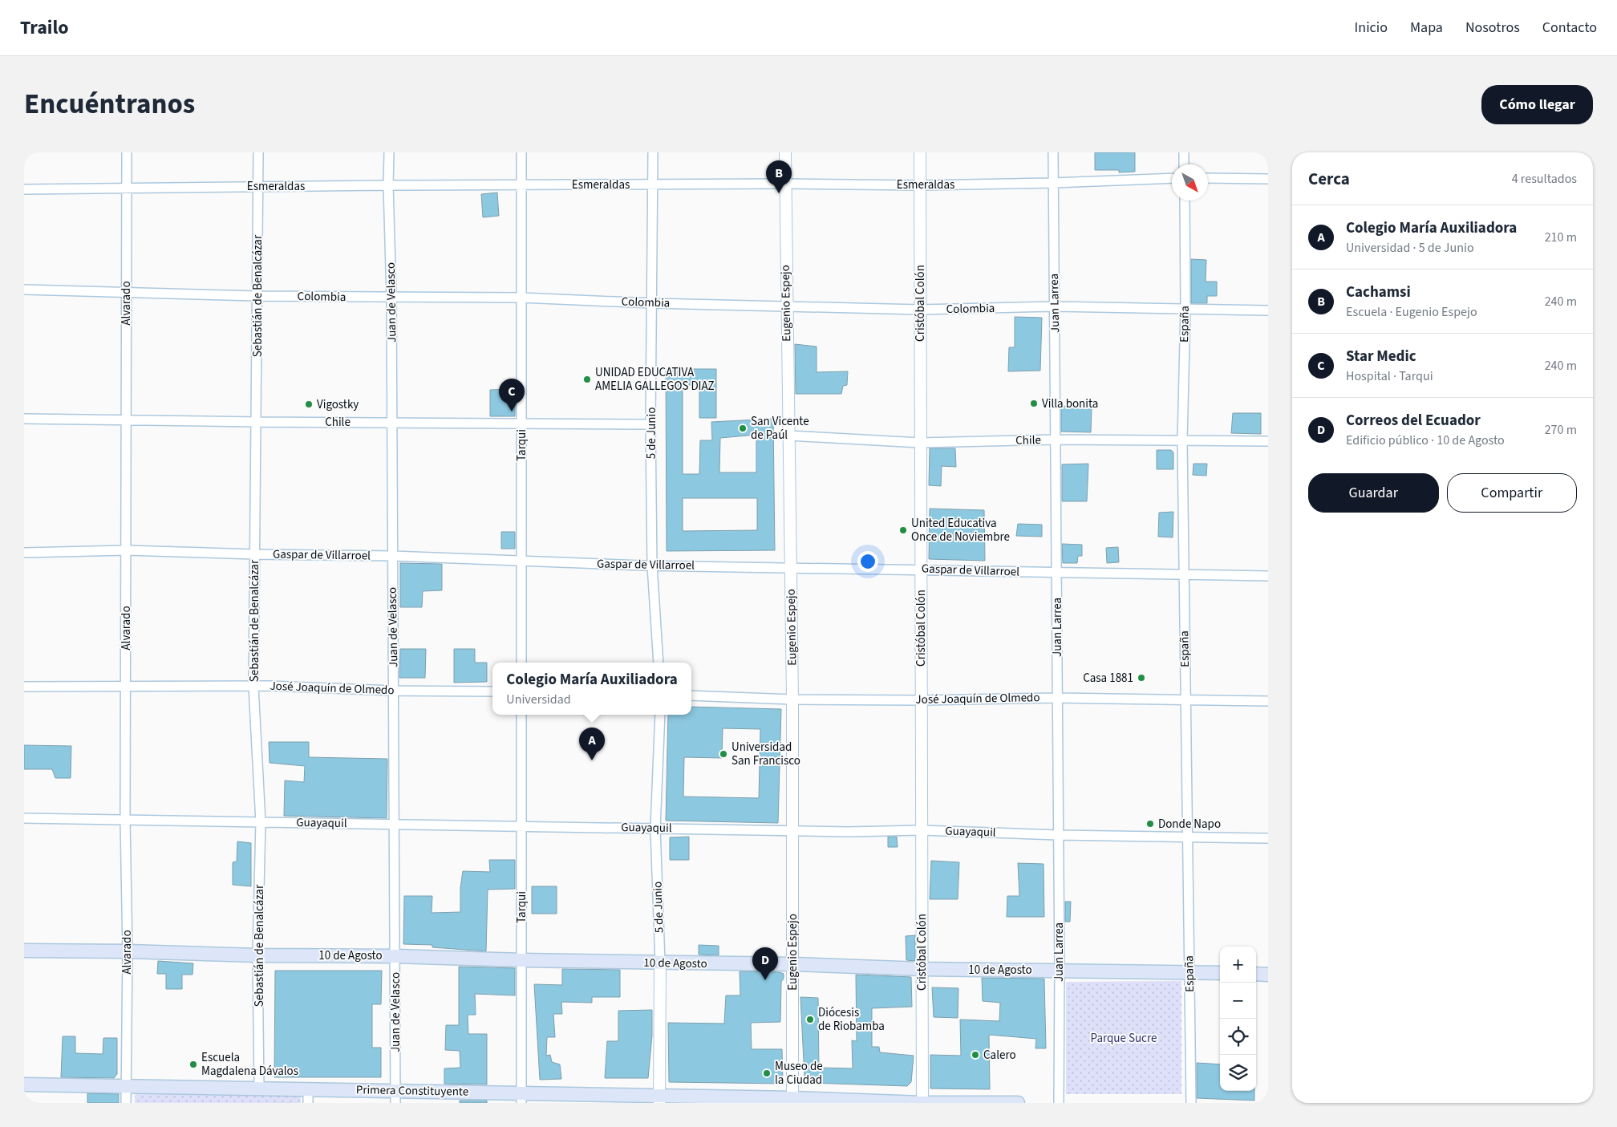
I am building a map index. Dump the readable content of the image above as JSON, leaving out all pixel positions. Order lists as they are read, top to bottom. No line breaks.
{"streets":{"main road":["10 de Agosto","Primera Constituyente"],"street":["Esmeraldas","Sebastián de Benalcázar","Colombia","Juan de Velasco","Alvarado","Eugenio Espejo","Cristóbal Colón","Juan Larrea","España","Chile","5 de Junio","Tarqui","Gaspar de Villarroel","José Joaquín de Olmedo","Guayaquil"]},"crossings":[["Esmeraldas","Sebastián de Benalcázar"],["Esmeraldas","Juan de Velasco"],["Esmeraldas","Alvarado"],["Esmeraldas","Eugenio Espejo"],["Esmeraldas","Cristóbal Colón"],["Esmeraldas","Juan Larrea"],["Esmeraldas","5 de Junio"],["Esmeraldas","Tarqui"],["Sebastián de Benalcázar","Colombia"],["Sebastián de Benalcázar","Chile"],["Sebastián de Benalcázar","Gaspar de Villarroel"],["Sebastián de Benalcázar","José Joaquín de Olmedo"],["Sebastián de Benalcázar","Guayaquil"],["Sebastián de Benalcázar","10 de Agosto"],["Sebastián de Benalcázar","Primera Constituyente"],["Colombia","Juan de Velasco"],["Colombia","Alvarado"],["Colombia","Eugenio Espejo"],["Colombia","Cristóbal Colón"],["Colombia","Juan Larrea"],["Colombia","España"],["Colombia","5 de Junio"],["Colombia","Tarqui"],["Juan de Velasco","Chile"],["Juan de Velasco","Gaspar de Villarroel"],["Juan de Velasco","José Joaquín de Olmedo"],["Juan de Velasco","Guayaquil"],["Juan de Velasco","10 de Agosto"],["Juan de Velasco","Primera Constituyente"],["Alvarado","Chile"],["Alvarado","Gaspar de Villarroel"],["Alvarado","José Joaquín de Olmedo"],["Alvarado","Guayaquil"],["Alvarado","10 de Agosto"],["Alvarado","Primera Constituyente"],["Eugenio Espejo","Chile"],["Eugenio Espejo","Gaspar de Villarroel"],["Eugenio Espejo","José Joaquín de Olmedo"],["Eugenio Espejo","Guayaquil"],["Eugenio Espejo","10 de Agosto"],["Eugenio Espejo","Primera Constituyente"],["Cristóbal Colón","Chile"],["Cristóbal Colón","Gaspar de Villarroel"],["Cristóbal Colón","José Joaquín de Olmedo"],["Cristóbal Colón","Guayaquil"],["Cristóbal Colón","10 de Agosto"],["Cristóbal Colón","Primera Constituyente"],["Juan Larrea","Chile"],["Juan Larrea","Gaspar de Villarroel"],["Juan Larrea","José Joaquín de Olmedo"],["Juan Larrea","Guayaquil"],["Juan Larrea","10 de Agosto"],["España","Chile"],["España","Gaspar de Villarroel"],["España","José Joaquín de Olmedo"],["España","Guayaquil"],["España","10 de Agosto"],["Chile","5 de Junio"],["Chile","Tarqui"],["5 de Junio","Gaspar de Villarroel"],["5 de Junio","Guayaquil"],["5 de Junio","10 de Agosto"],["5 de Junio","Primera Constituyente"],["Tarqui","Gaspar de Villarroel"],["Tarqui","Guayaquil"],["Tarqui","10 de Agosto"],["Tarqui","Primera Constituyente"]],"parks":["Parque Sucre"],"places":["UNIDAD EDUCATIVA AMELIA GALLEGOS DIAZ","Villa bonita","Vigostky","San Vicente de Paúl","United Educativa Once de Noviembre","Casa 1881","Universidad San Francisco","Donde Napo","Diócesis de Riobamba","Calero","Escuela Magdalena Dávalos","Museo de la Ciudad"],"north":"bottom right","page":{"header":"Trailo","nav":["Inicio","Mapa","Nosotros","Contacto"],"title":"Encuéntranos","buttons":["Cómo llegar",["Guardar","Compartir"]],"heading":["Cerca","4 resultados"],"pins":["B","C","A","D"],"list":[{"mark":"A","name":"Colegio María Auxiliadora","note":"Universidad · 5 de Junio","value":"210 m"},{"mark":"B","name":"Cachamsi","note":"Escuela · Eugenio Espejo","value":"240 m"},{"mark":"C","name":"Star Medic","note":"Hospital · Tarqui","value":"240 m"},{"mark":"D","name":"Correos del Ecuador","note":"Edificio público · 10 de Agosto","value":"270 m"}],"popup":["Colegio María Auxiliadora","Universidad"],"map_buttons":["+","−"]}}
